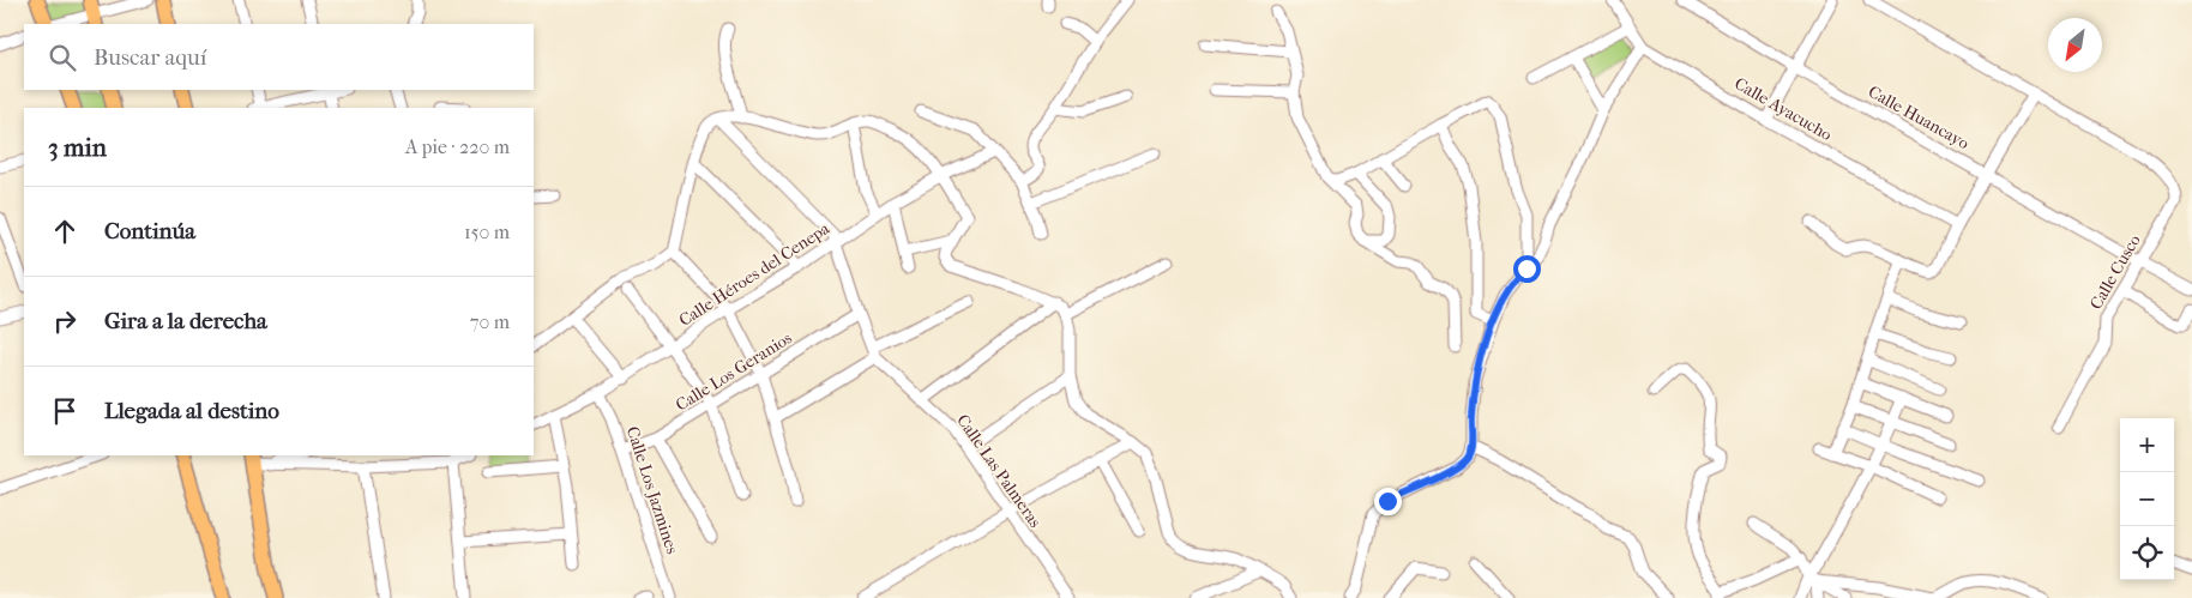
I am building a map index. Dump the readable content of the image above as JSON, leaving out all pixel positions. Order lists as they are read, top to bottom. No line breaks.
{"streets":{"street":["Calle Ayacucho","Calle Huancayo","Calle Cusco","Calle Héroes del Cenepa","Calle Los Geranios","Calle Las Palmeras","Calle Los Jazmines"]},"crossings":[["Calle Huancayo","Calle Cusco"],["Calle Héroes del Cenepa","Calle Las Palmeras"],["Calle Héroes del Cenepa","Calle Los Jazmines"],["Calle Los Geranios","Calle Las Palmeras"],["Calle Los Geranios","Calle Los Jazmines"]],"north":"bottom left","page":{"search":"Buscar aquí","heading":["3 min","A pie · 220 m"],"list":[["Continúa","150 m"],["Gira a la derecha","70 m"],"Llegada al destino"],"map_buttons":["+","−"]}}
